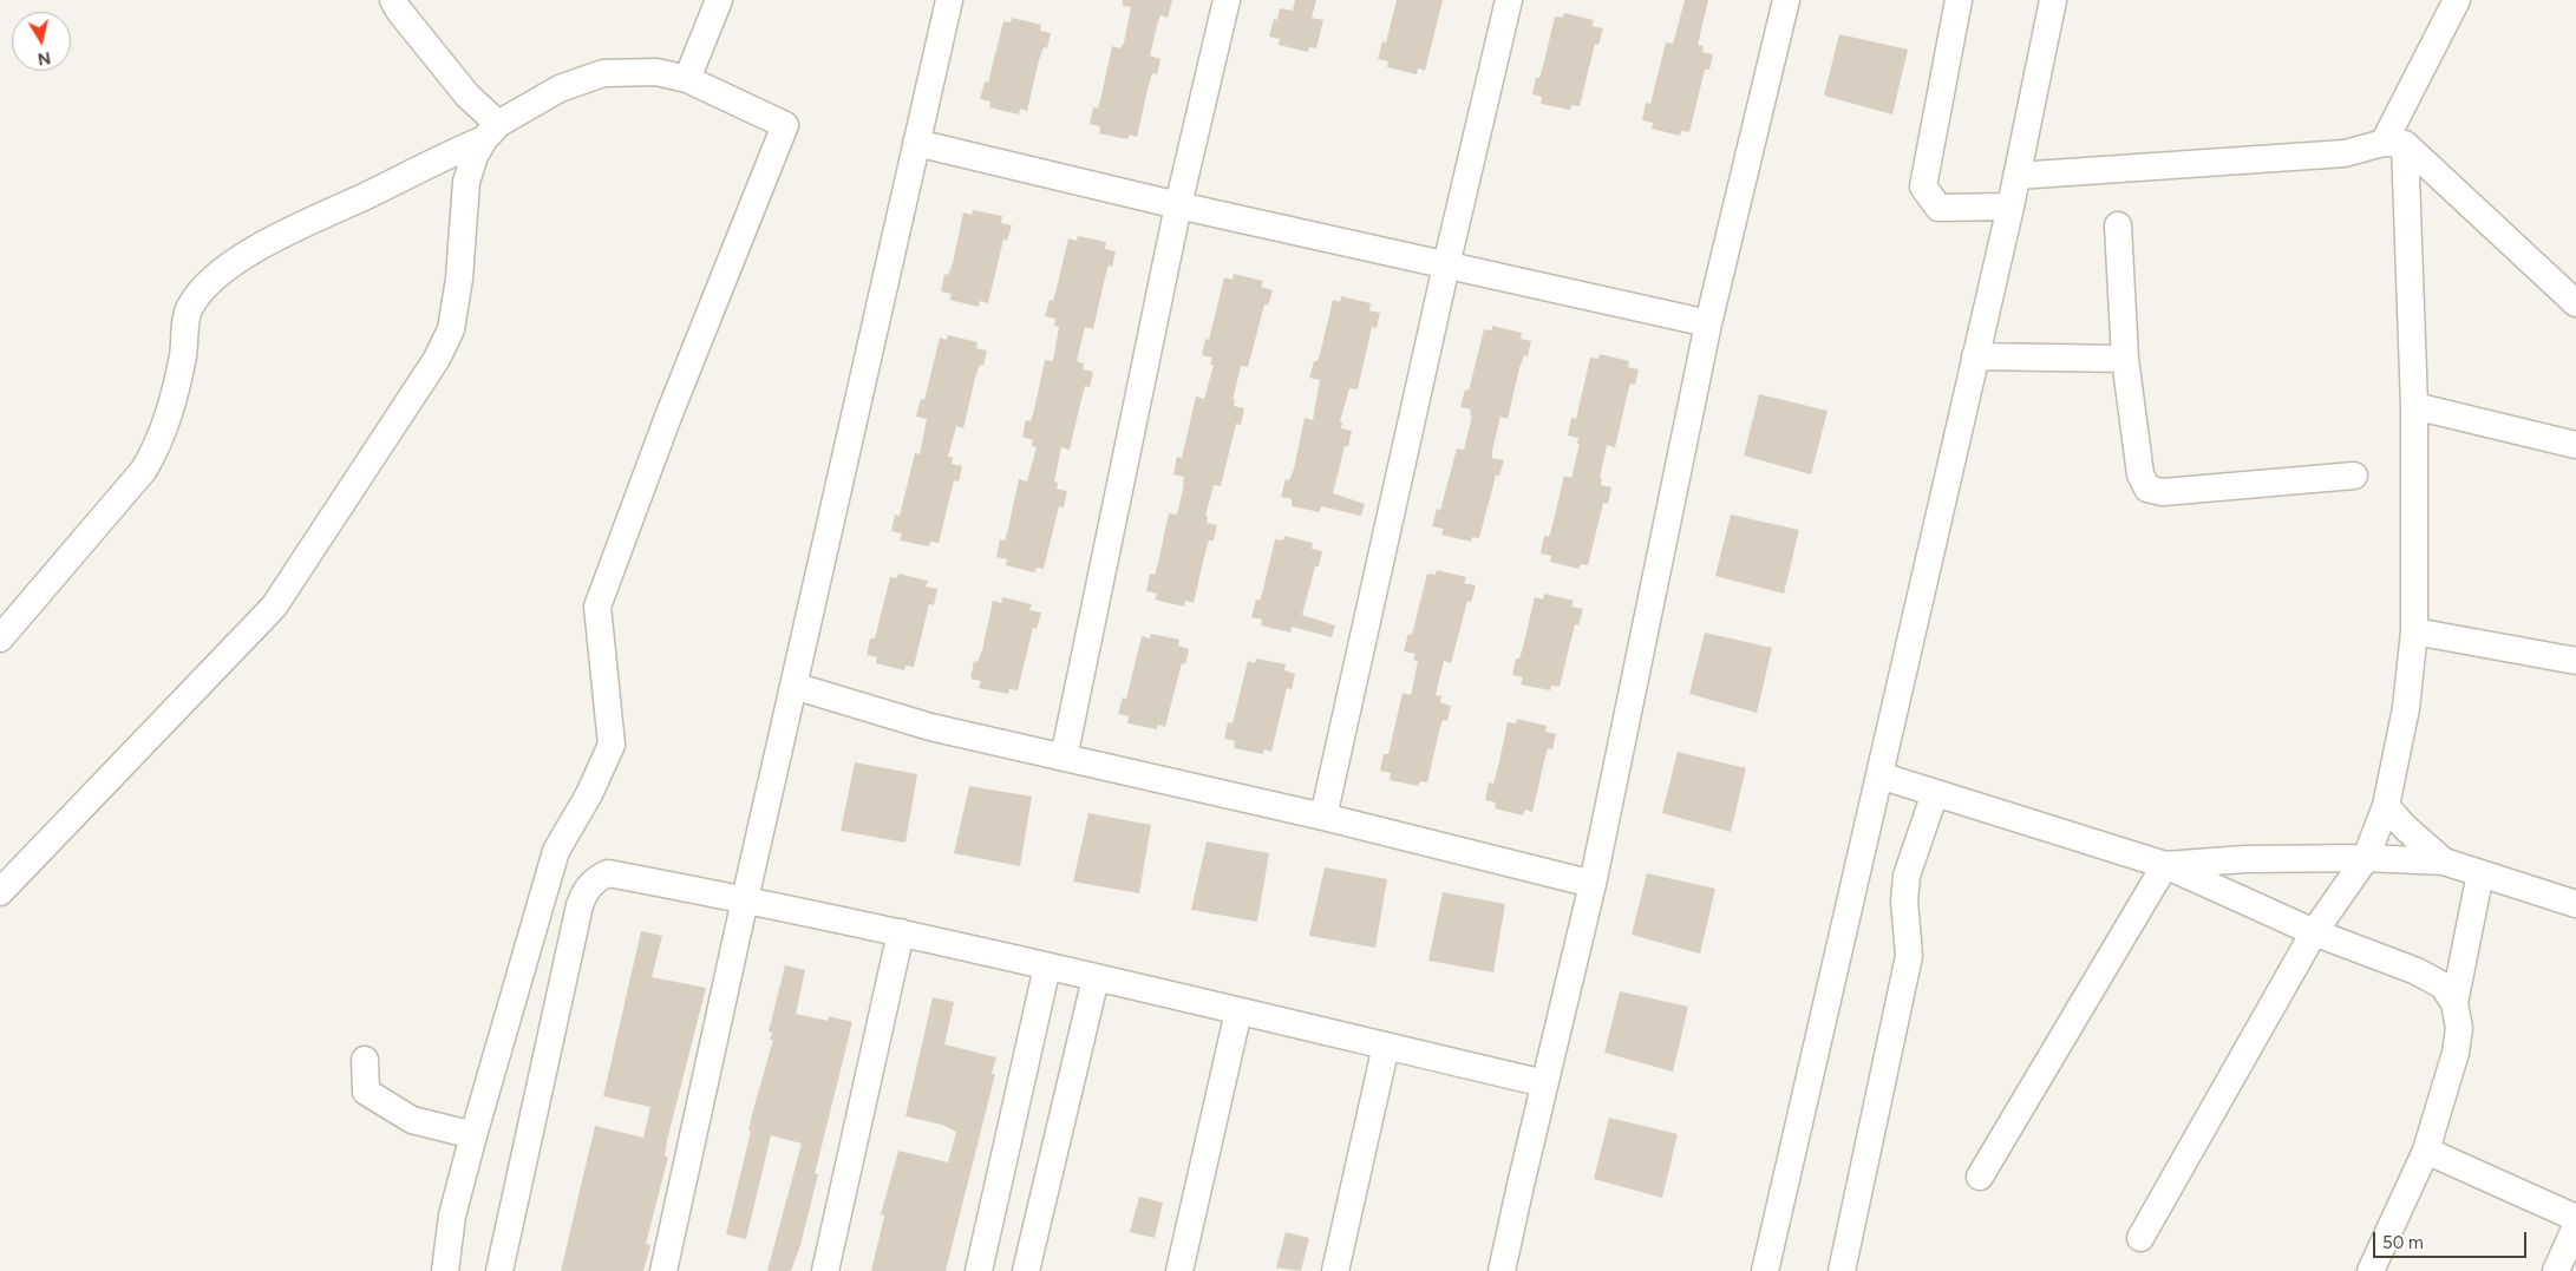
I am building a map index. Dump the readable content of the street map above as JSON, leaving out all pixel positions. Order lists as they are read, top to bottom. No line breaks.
{"scale_bar":"50 m","north":"bottom"}
